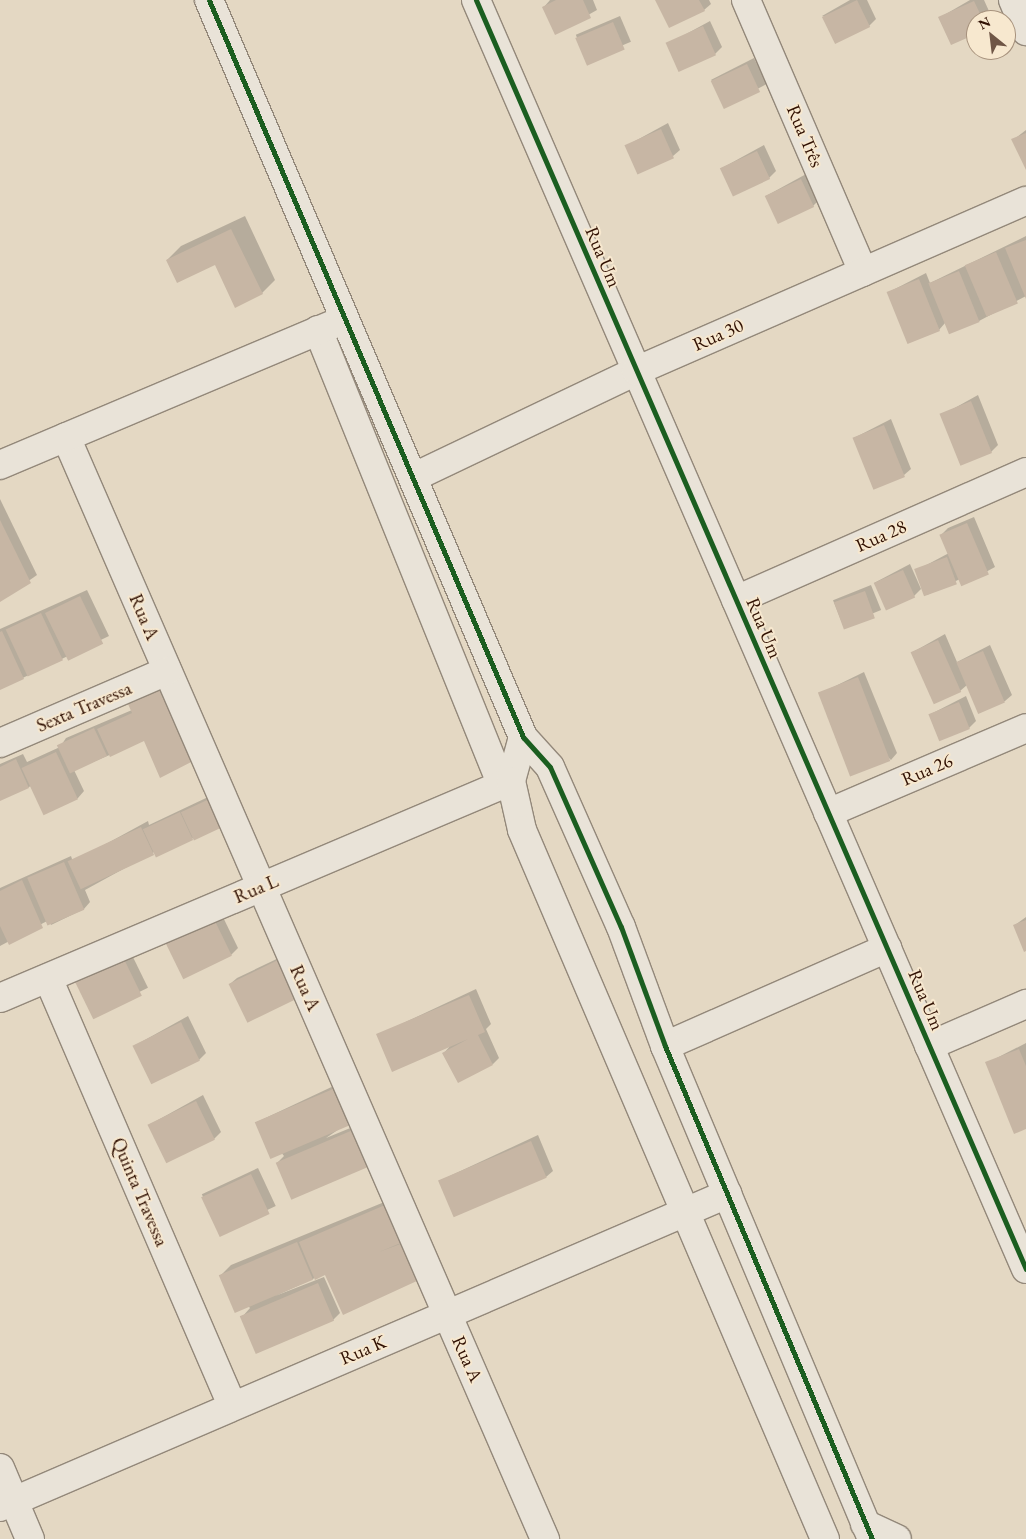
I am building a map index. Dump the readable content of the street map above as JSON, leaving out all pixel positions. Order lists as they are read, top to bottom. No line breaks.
{"streets":{"street":["Rua Três","Rua Um","Rua 30","Rua 28","Rua A","Sexta Travessa","Rua 26","Rua L","Quinta Travessa","Rua K"]},"crossings":[["Rua Três","Rua 30"],["Rua Um","Rua 30"],["Rua Um","Rua 28"],["Rua Um","Rua 26"],["Rua A","Sexta Travessa"],["Rua A","Rua L"],["Rua A","Rua K"],["Rua L","Quinta Travessa"],["Quinta Travessa","Rua K"]],"north":"top left"}
